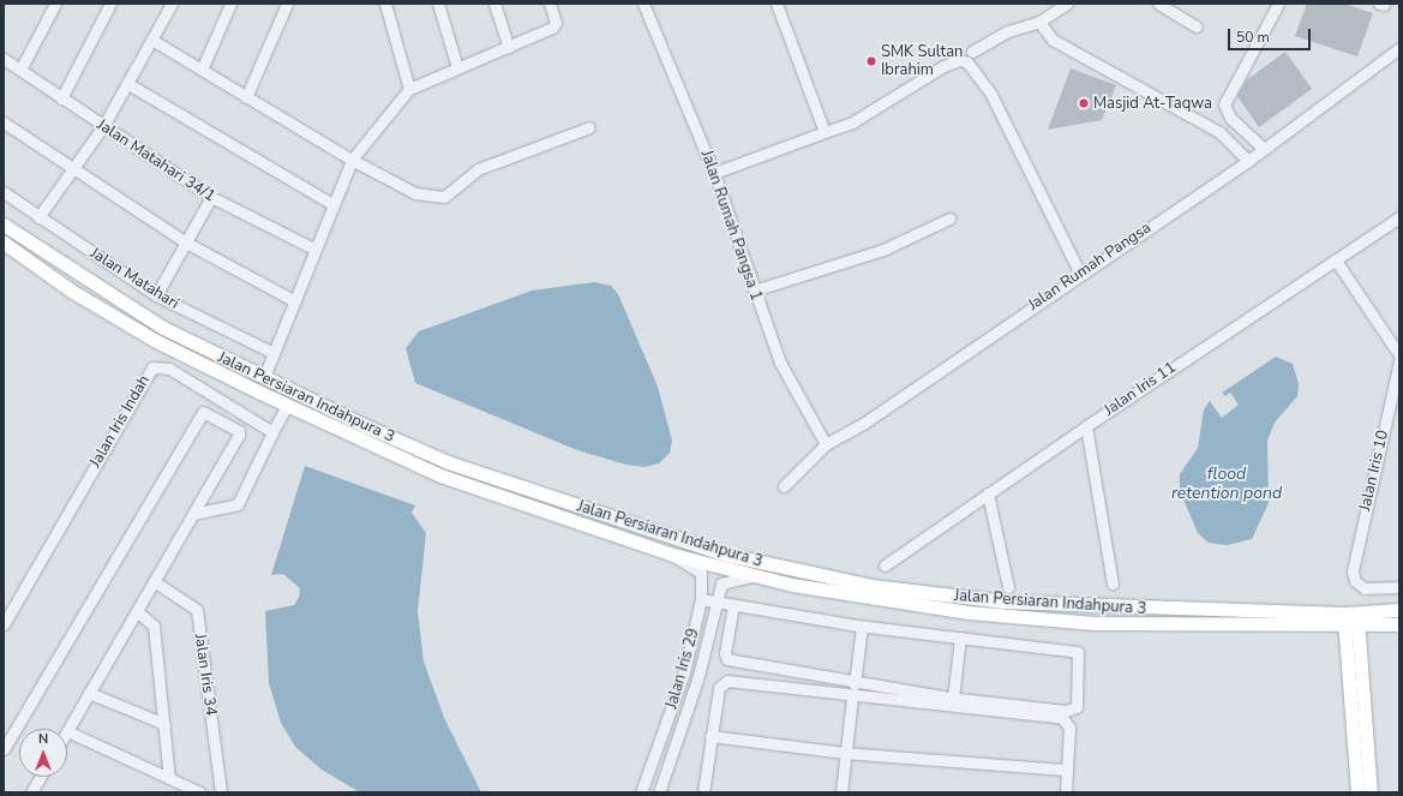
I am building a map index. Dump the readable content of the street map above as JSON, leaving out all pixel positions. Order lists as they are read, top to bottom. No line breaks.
{"streets":{"main road":["Jalan Persiaran Indahpura 3"],"street":["Jalan Matahari 34/1","Jalan Rumah Pangsa 1","Jalan Rumah Pangsa","Jalan Matahari","Jalan Iris 11","Jalan Iris Indah","Jalan Iris 10","Jalan Iris 29","Jalan Iris 34"]},"crossings":[["Jalan Rumah Pangsa 1","Jalan Rumah Pangsa"],["Jalan Persiaran Indahpura 3","Jalan Iris 29"]],"water":["flood retention pond"],"places":["SMK Sultan Ibrahim","Masjid At-Taqwa"],"scale_bar":"50 m","north":"top"}
